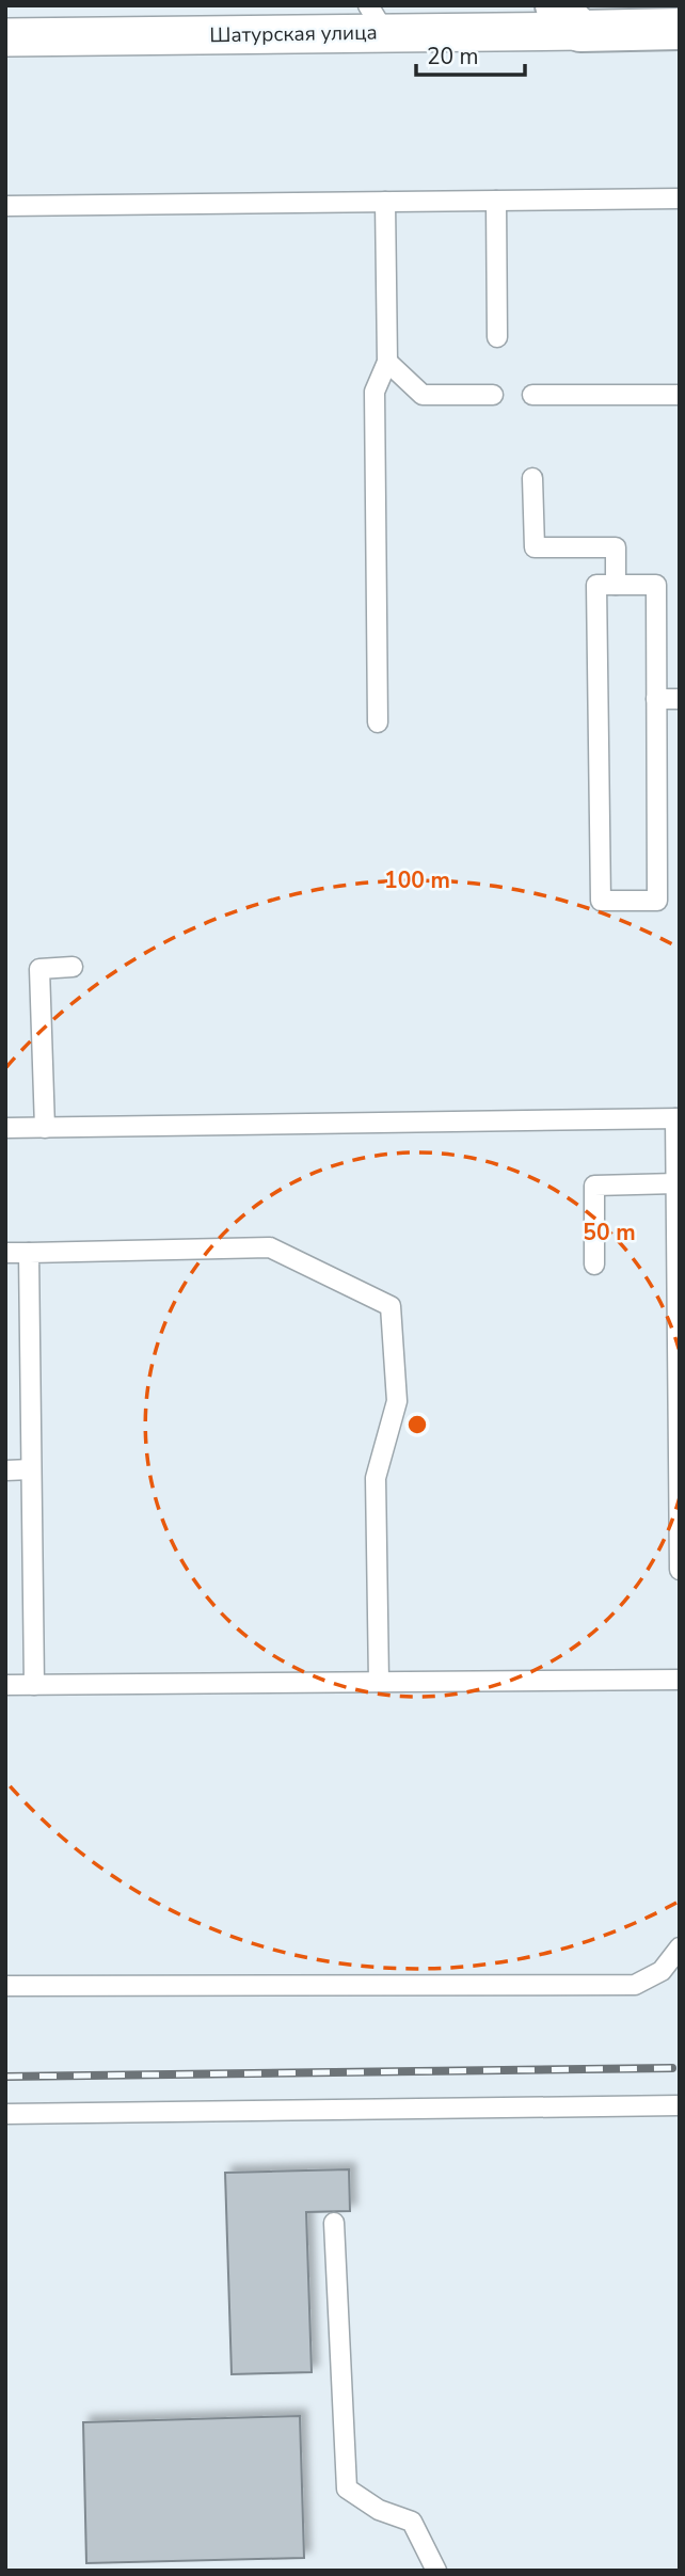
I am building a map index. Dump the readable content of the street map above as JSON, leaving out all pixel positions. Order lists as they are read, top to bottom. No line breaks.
{"streets":{"main road":["Шатурская улица"]},"scale_bar":"20 m","rings":["100 m","50 m"]}
